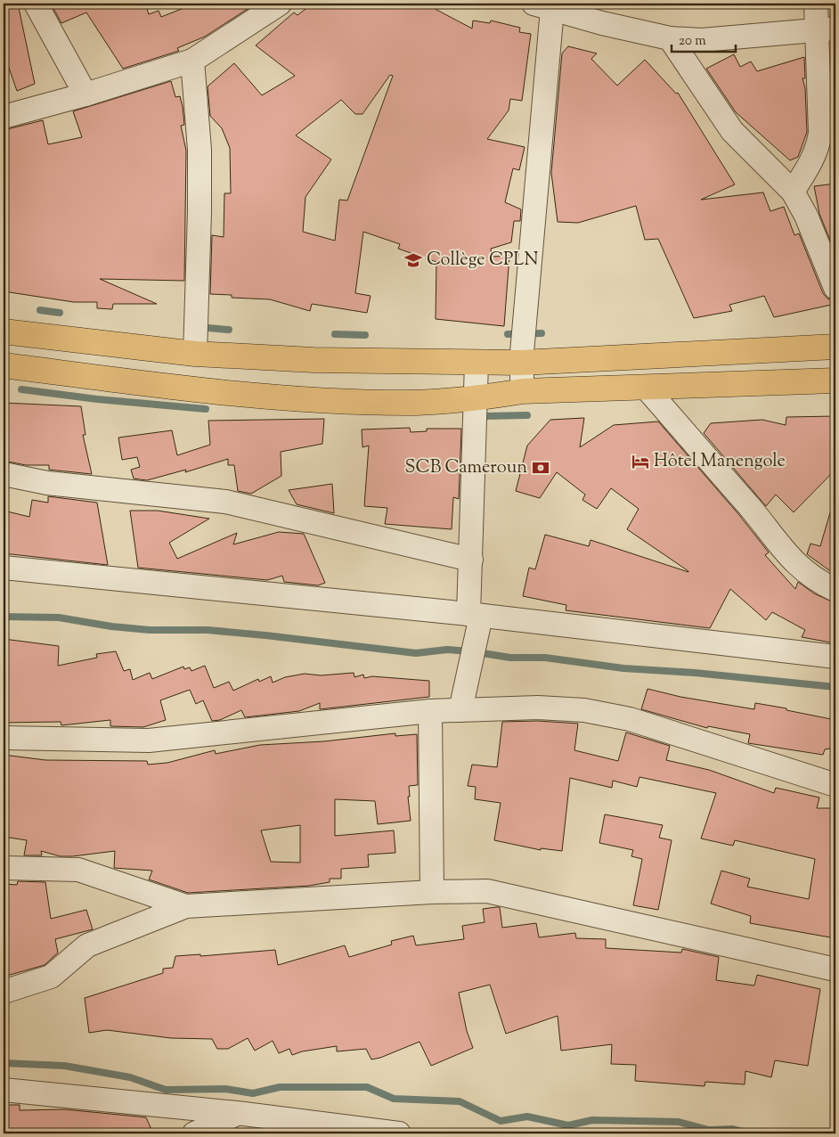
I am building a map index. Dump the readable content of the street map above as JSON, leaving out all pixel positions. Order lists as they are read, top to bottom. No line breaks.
{"places":{"school or university":["Collège CPLN"],"hotel":["Hôtel Manengole"],"bank":["SCB Cameroun"]},"scale_bar":"20 m"}
